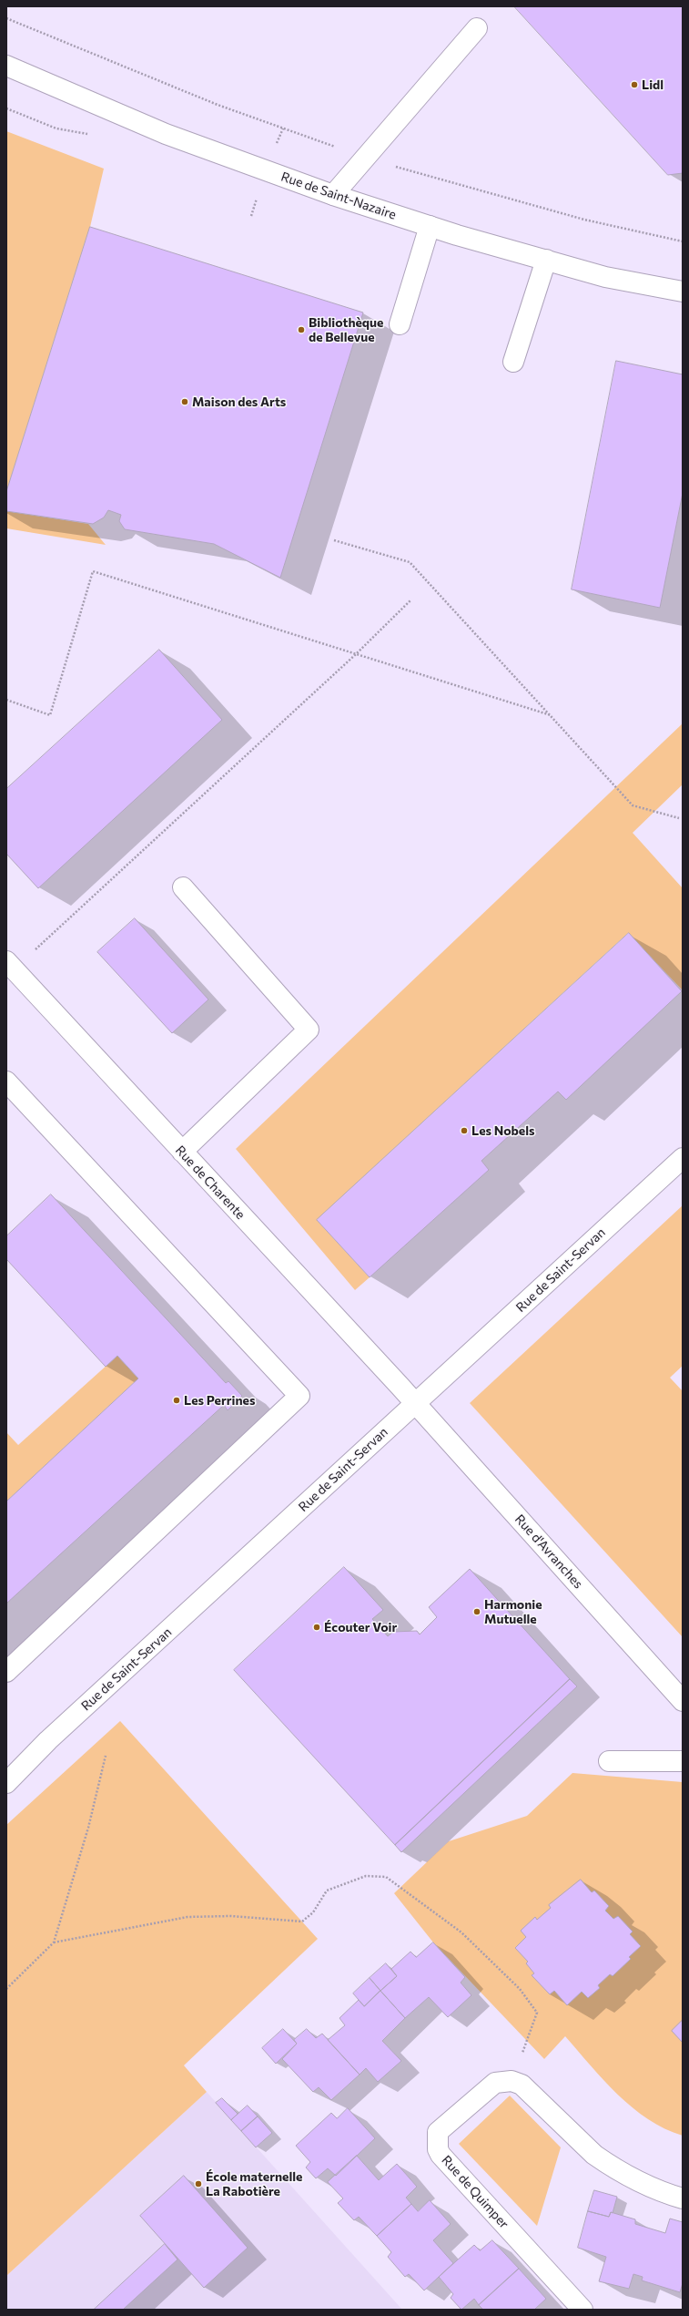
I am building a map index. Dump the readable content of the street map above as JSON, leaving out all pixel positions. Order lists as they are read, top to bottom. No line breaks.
{"streets":{"street":["Rue de Saint-Nazaire","Rue de Charente","Rue de Saint-Servan","Rue d'Avranches","Rue de Quimper"]},"crossings":[["Rue de Charente","Rue de Saint-Servan"],["Rue de Charente","Rue d'Avranches"],["Rue de Saint-Servan","Rue d'Avranches"]],"places":["Lidl","Bibliothèque de Bellevue","Maison des Arts","Les Nobels","Les Perrines","Harmonie Mutuelle","Écouter Voir","École maternelle La Rabotière"]}
